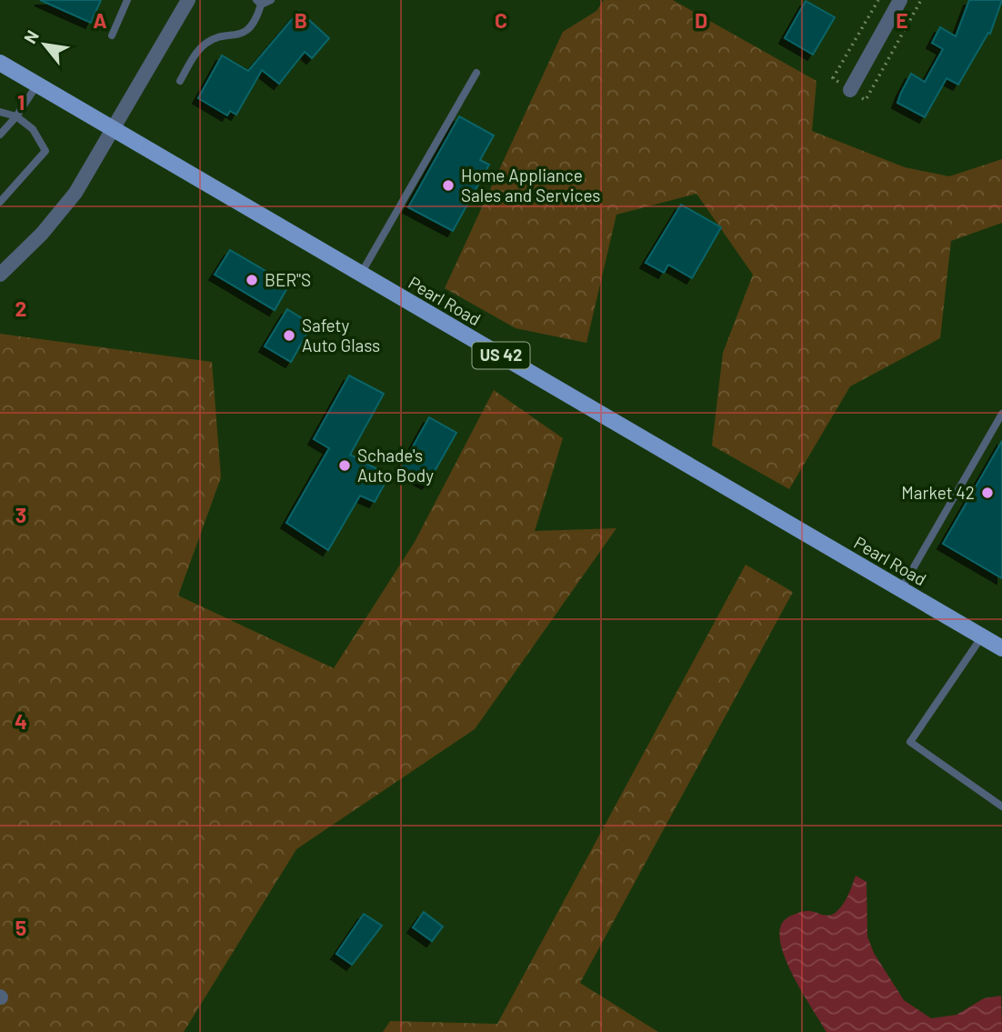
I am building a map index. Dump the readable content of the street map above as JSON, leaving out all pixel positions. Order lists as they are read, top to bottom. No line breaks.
{"streets":{"main road":["Pearl Road","US 42"]},"places":["Home Appliance Sales and Services","BER\"S","Safety Auto Glass","Schade's Auto Body","Market 42"],"north":"top left","grid":{"columns":["A","B","C","D","E"],"rows":["1","2","3","4","5"]}}
